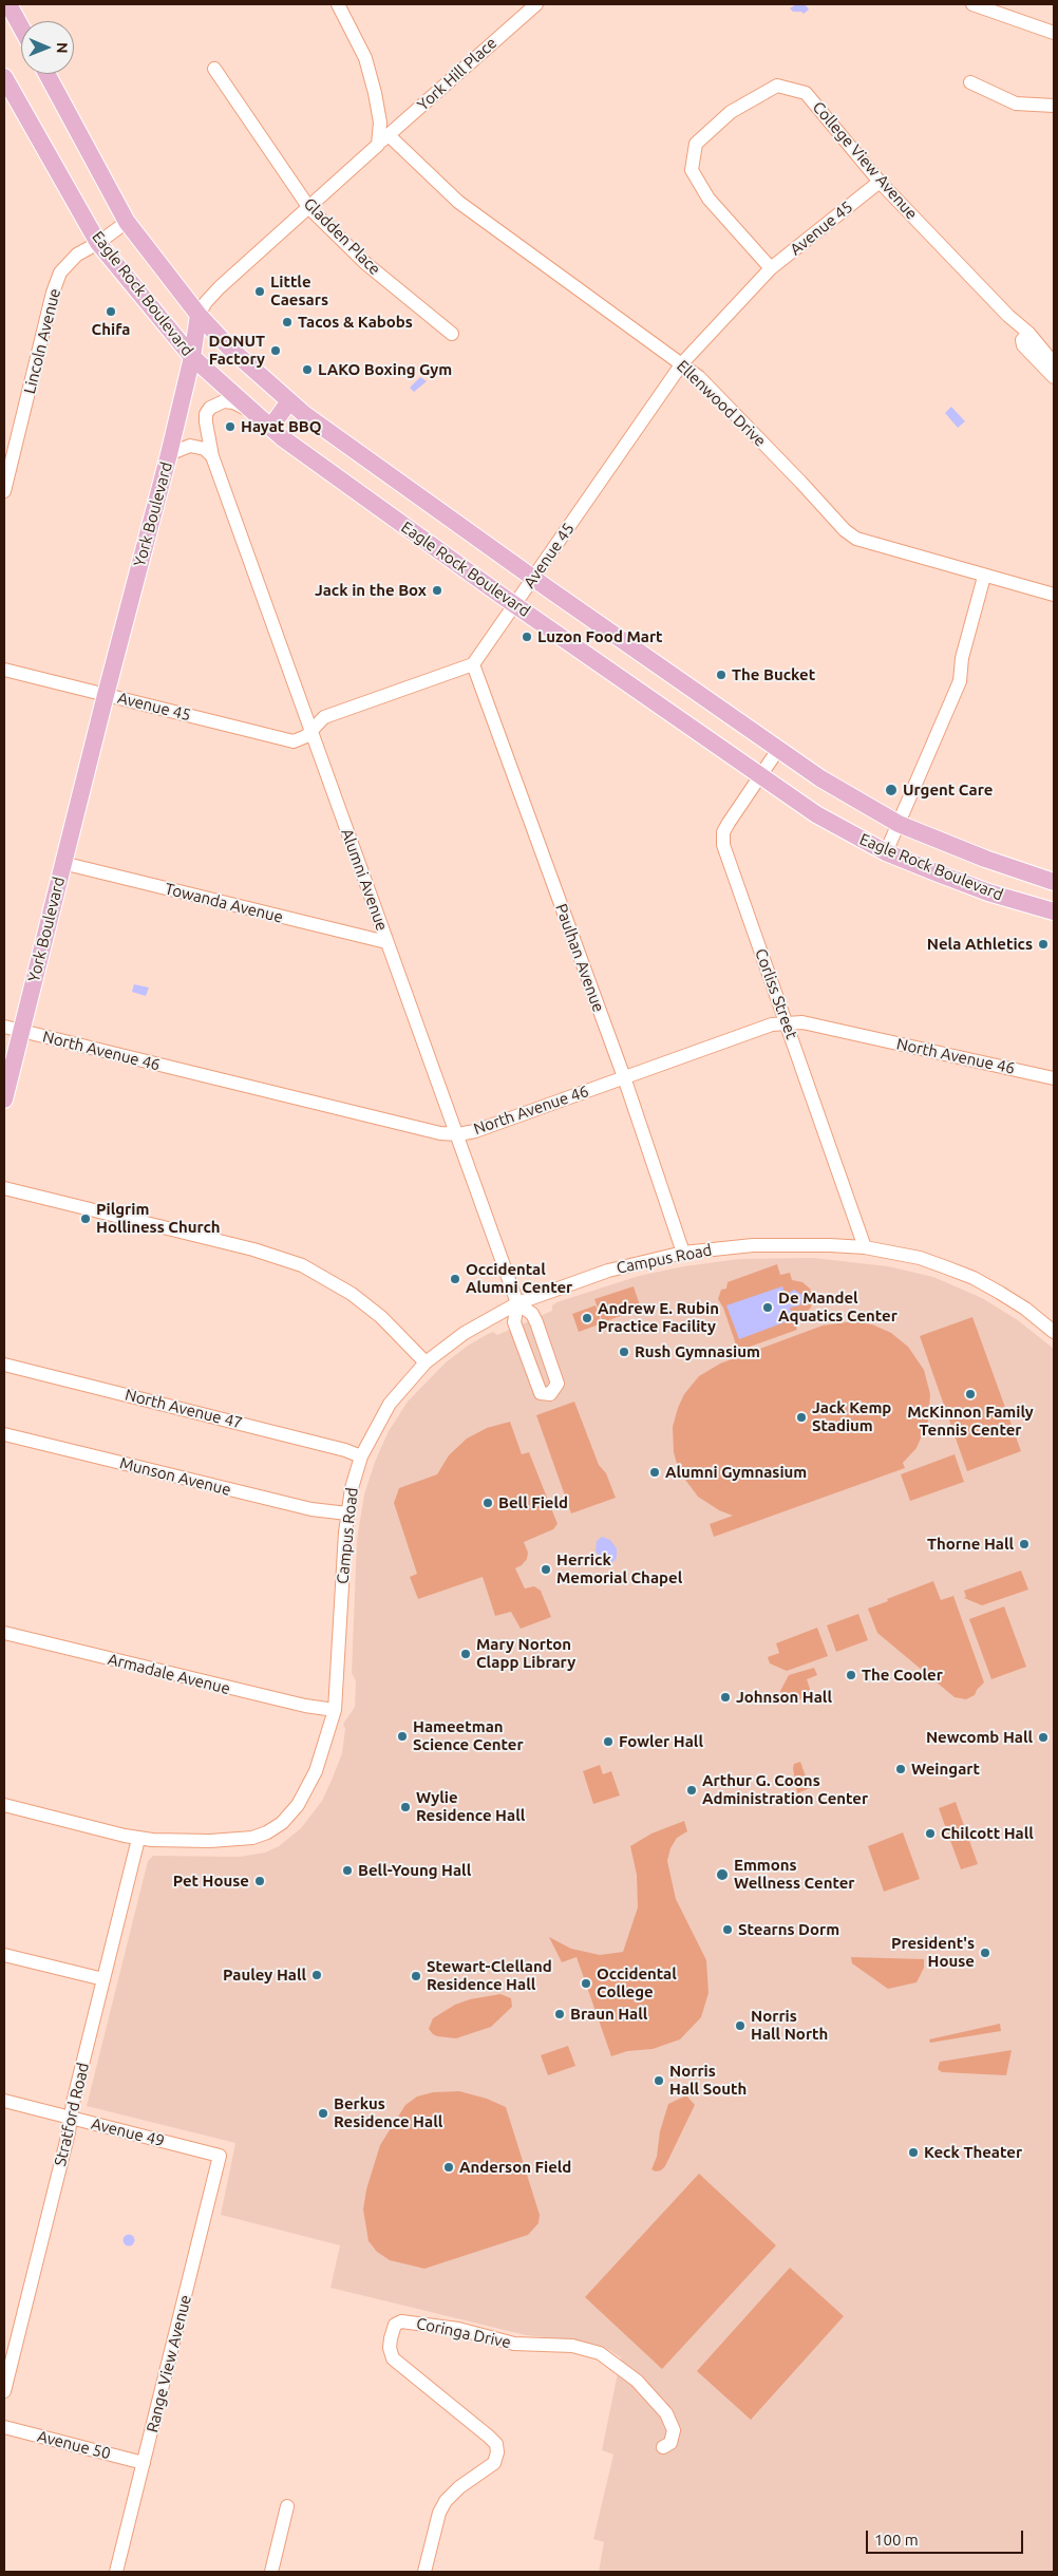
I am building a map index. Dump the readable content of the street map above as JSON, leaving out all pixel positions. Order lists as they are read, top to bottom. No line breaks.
{"streets":{"main road":["Eagle Rock Boulevard","York Boulevard"],"street":["York Hill Place","College View Avenue","Avenue 45","Gladden Place","Lincoln Avenue","Ellenwood Drive","Alumni Avenue","Towanda Avenue","Paulhan Avenue","Corliss Street","North Avenue 46","Campus Road","North Avenue 47","Munson Avenue","Armadale Avenue","Stratford Road","Avenue 49","Coringa Drive","Range View Avenue","Avenue 50"]},"crossings":[["York Hill Place","Ellenwood Drive"],["York Hill Place","York Boulevard"],["College View Avenue","Avenue 45"],["Avenue 45","Eagle Rock Boulevard"],["Avenue 45","Ellenwood Drive"],["Avenue 45","York Boulevard"],["Avenue 45","Alumni Avenue"],["Avenue 45","Paulhan Avenue"],["Gladden Place","York Boulevard"],["Eagle Rock Boulevard","Lincoln Avenue"],["Eagle Rock Boulevard","York Boulevard"],["Eagle Rock Boulevard","Alumni Avenue"],["Eagle Rock Boulevard","Corliss Street"],["York Boulevard","Towanda Avenue"],["York Boulevard","North Avenue 46"],["Alumni Avenue","Towanda Avenue"],["Alumni Avenue","North Avenue 46"],["Alumni Avenue","Campus Road"],["Paulhan Avenue","North Avenue 46"],["Paulhan Avenue","Campus Road"],["Corliss Street","North Avenue 46"],["Corliss Street","Campus Road"],["Campus Road","North Avenue 47"],["Campus Road","Munson Avenue"],["Campus Road","Armadale Avenue"],["Campus Road","Stratford Road"],["Stratford Road","Avenue 49"],["Avenue 49","Range View Avenue"],["Range View Avenue","Avenue 50"]],"places":["Little Caesars","Chifa","Tacos & Kabobs","DONUT Factory","LAKO Boxing Gym","Hayat BBQ","Jack in the Box","Luzon Food Mart","The Bucket","Urgent Care","Nela Athletics","Pilgrim Holliness Church","Occidental Alumni Center","De Mandel Aquatics Center","Andrew E. Rubin Practice Facility","Rush Gymnasium","McKinnon Family Tennis Center","Jack Kemp Stadium","Alumni Gymnasium","Bell Field","Thorne Hall","Herrick Memorial Chapel","Mary Norton Clapp Library","The Cooler","Johnson Hall","Hameetman Science Center","Newcomb Hall","Fowler Hall","Weingart","Arthur G. Coons Administration Center","Wylie Residence Hall","Chilcott Hall","Bell-Young Hall","Emmons Wellness Center","Pet House","Stearns Dorm","President's House","Pauley Hall","Stewart-Clelland Residence Hall","Occidental College","Braun Hall","Norris Hall North","Norris Hall South","Berkus Residence Hall","Keck Theater","Anderson Field"],"scale_bar":"100 m","north":"right"}
